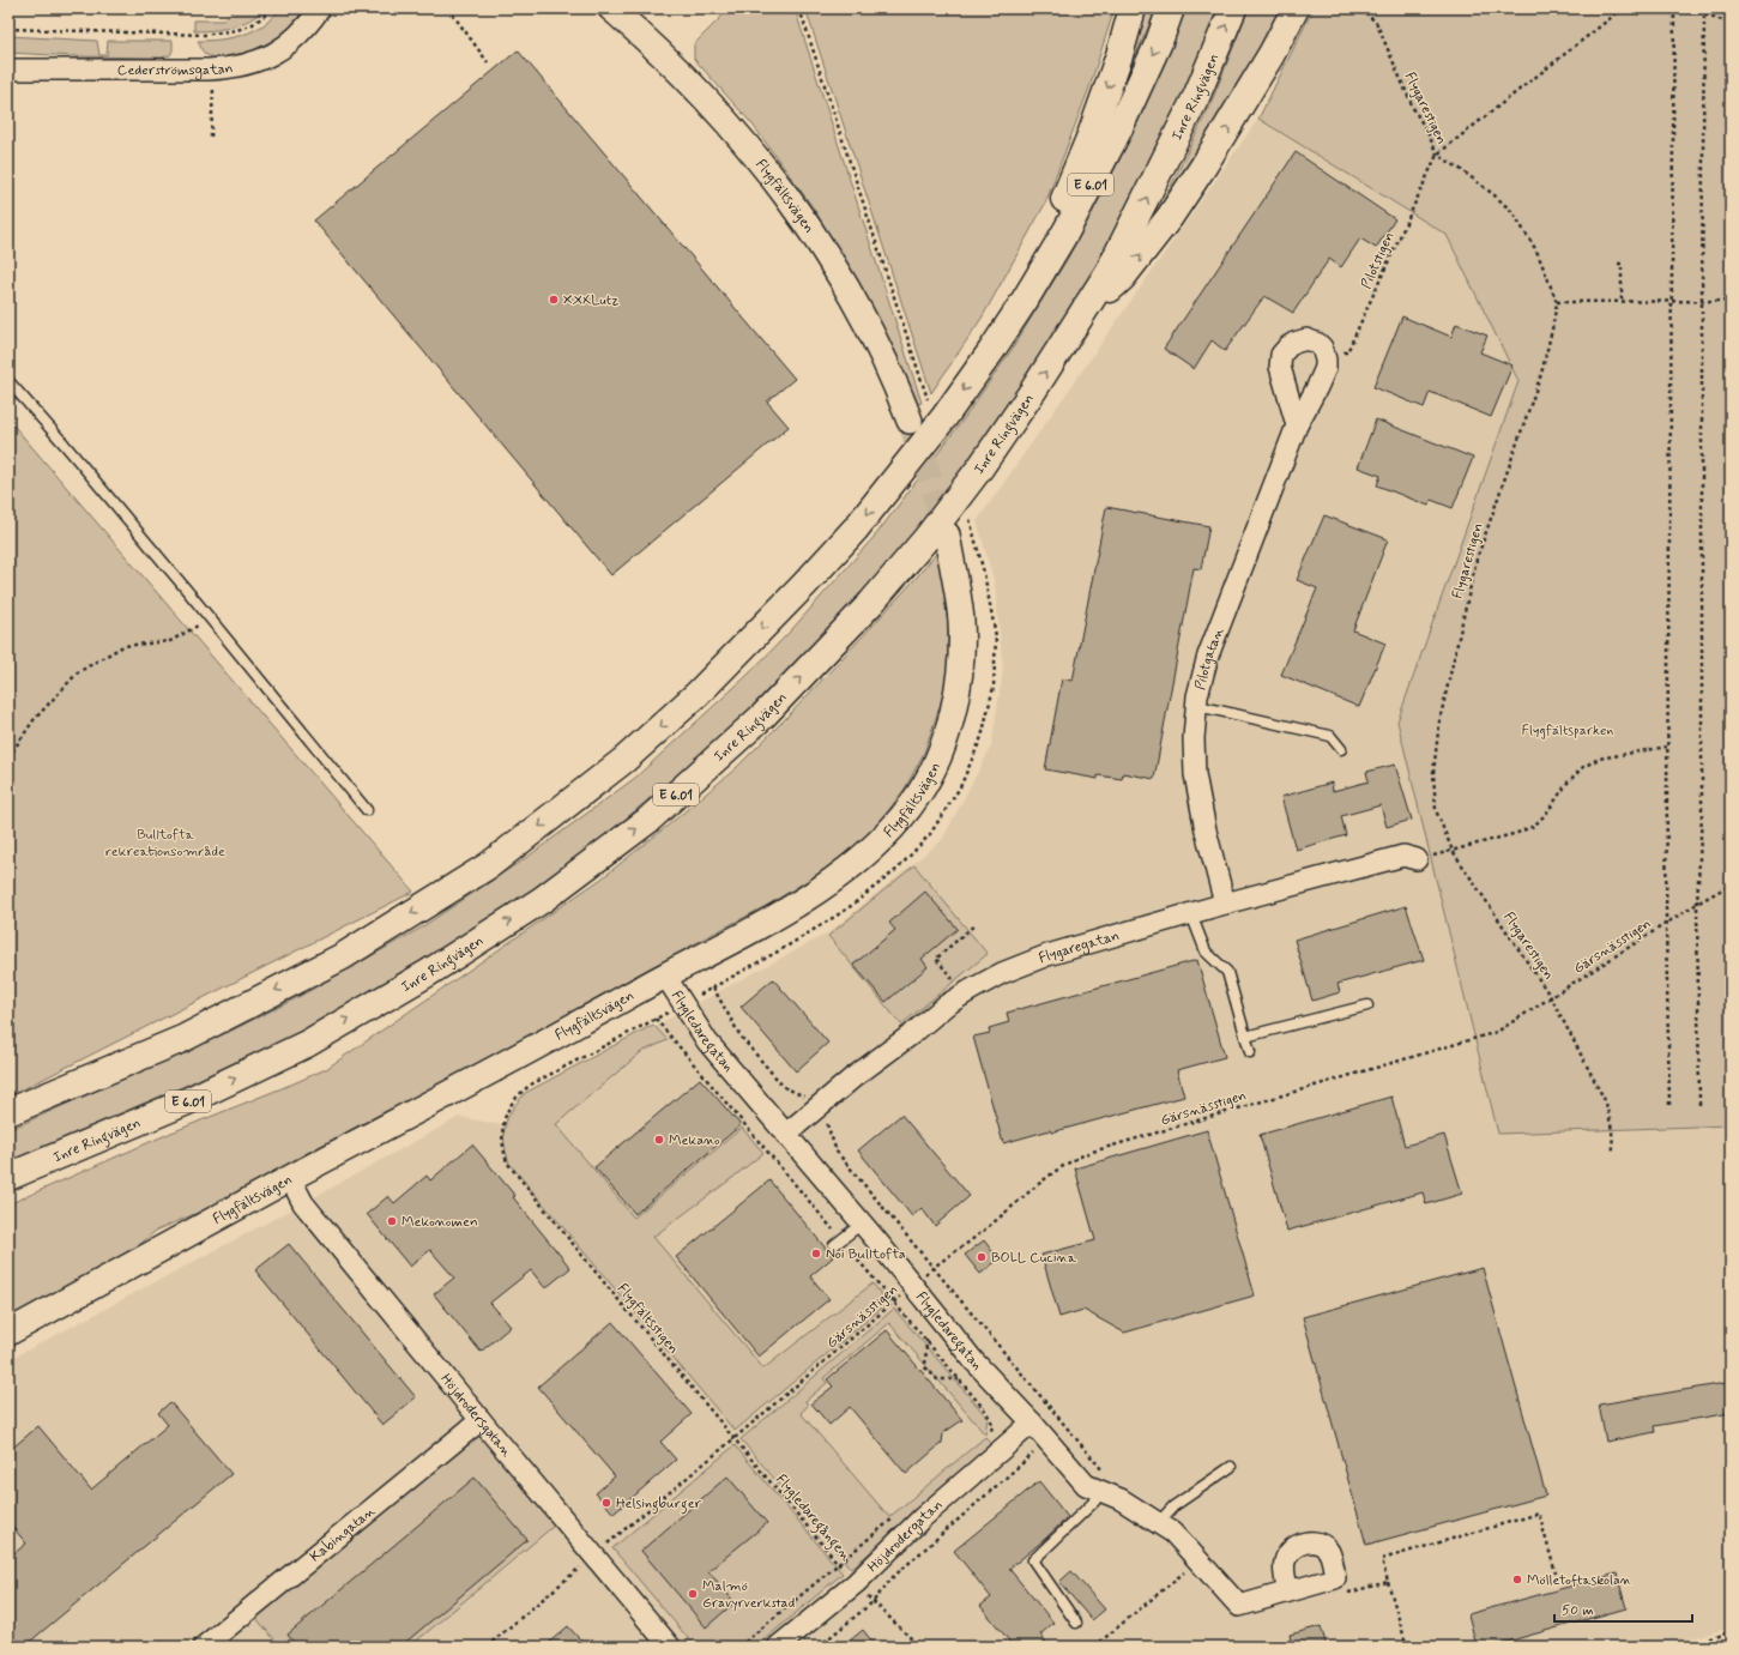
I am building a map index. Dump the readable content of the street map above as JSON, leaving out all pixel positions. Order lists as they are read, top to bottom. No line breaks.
{"streets":{"highway":["Inre Ringvägen","E 6.01"],"street":["Cederströmsgatan","Flygfältsvägen","Pilotgatan","Flygaregatan","Flygledaregatan","Höjdrodersgatan","Kabingatan","Höjdrodergatan"],"path":["Flygarestigen","Pilotstigen","Gärsnässtigen","Flygfältsstigen","Flygledaregången"]},"crossings":[["Flygarestigen","Pilotstigen"],["Flygarestigen","Gärsnässtigen"],["Flygfältsvägen","Flygledaregatan"],["Flygfältsvägen","Höjdrodersgatan"],["Pilotstigen","Pilotgatan"],["Pilotgatan","Flygaregatan"],["Gärsnässtigen","Flygledaregatan"],["Gärsnässtigen","Flygfältsstigen"],["Gärsnässtigen","Flygledaregången"],["Flygaregatan","Flygledaregatan"],["Flygledaregatan","Flygfältsstigen"],["Flygledaregatan","Höjdrodergatan"],["Flygfältsstigen","Flygledaregången"],["Höjdrodersgatan","Kabingatan"],["Flygledaregången","Höjdrodergatan"]],"parks":["Flygfältsparken","Bulltofta rekreationsområde"],"places":["XXXLutz","Mekano","Mekonomen","Noi Bulltofta","BOLL Cucina","Helsingburger","Mölletoftaskolan","Malmö Gravyrverkstad"],"scale_bar":"50 m"}
